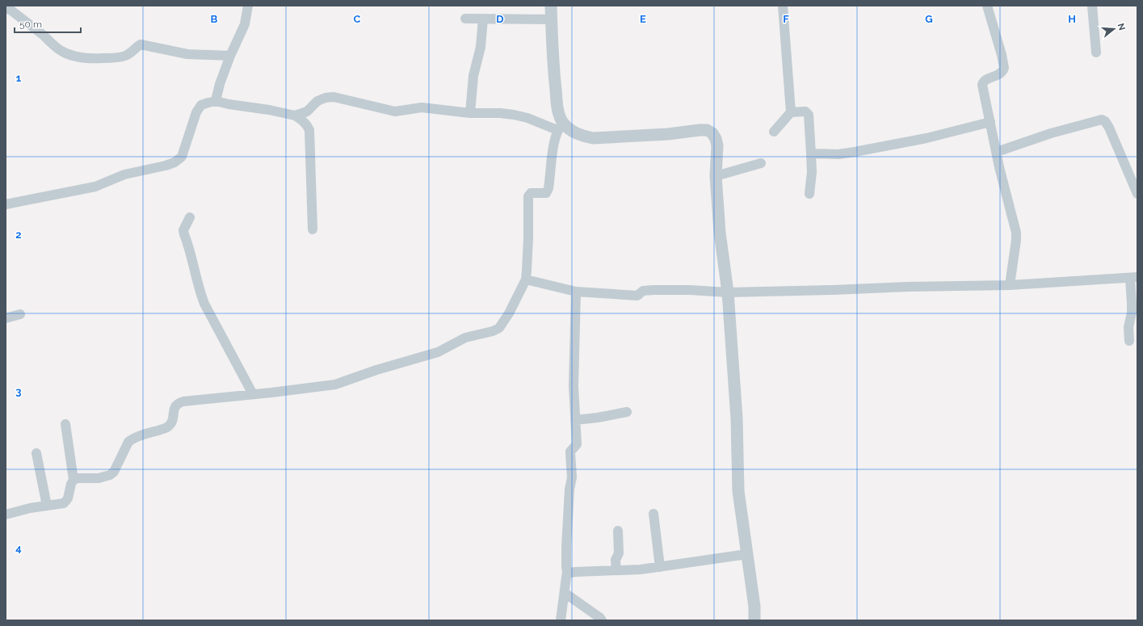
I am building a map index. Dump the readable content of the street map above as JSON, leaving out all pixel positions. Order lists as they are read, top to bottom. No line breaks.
{"scale_bar":"50 m","north":"right","grid":{"columns":["B","C","D","E","F","G","H"],"rows":["1","2","3","4"]}}
